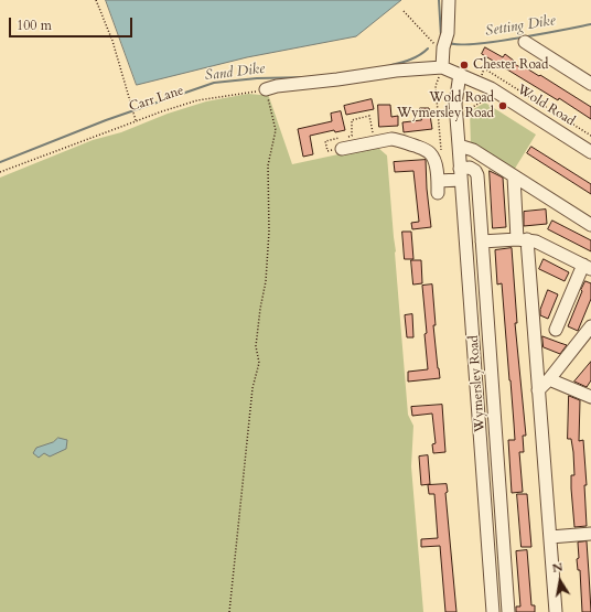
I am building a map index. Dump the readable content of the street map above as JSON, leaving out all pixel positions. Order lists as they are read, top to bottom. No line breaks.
{"streets":{"street":["Wold Road","Wymersley Road"],"path":["Carr Lane"]},"crossings":[["Wold Road","Wymersley Road"]],"water":["Setting Dike","Sand Dike"],"places":["Chester Road","Wold Road Wymersley Road"],"scale_bar":"100 m","north":"top"}
